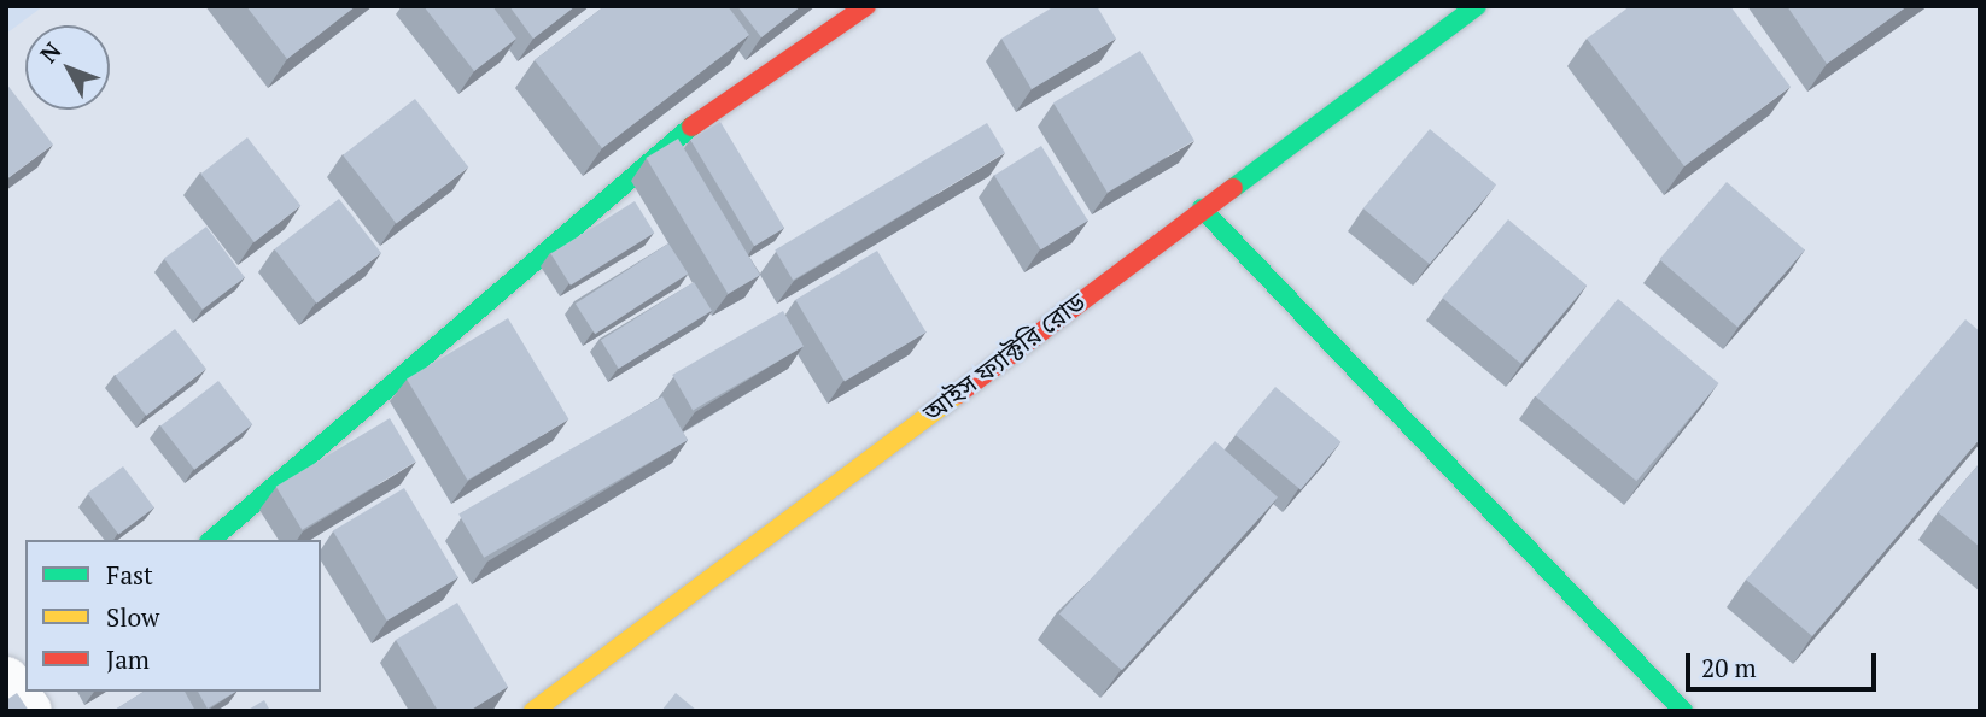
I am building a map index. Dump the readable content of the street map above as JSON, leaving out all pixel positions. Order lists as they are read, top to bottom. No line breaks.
{"streets":{"street":["আইস ফ্যাক্টরি রোড"]},"legend":["Fast","Slow","Jam"],"scale_bar":"20 m","north":"top left"}
